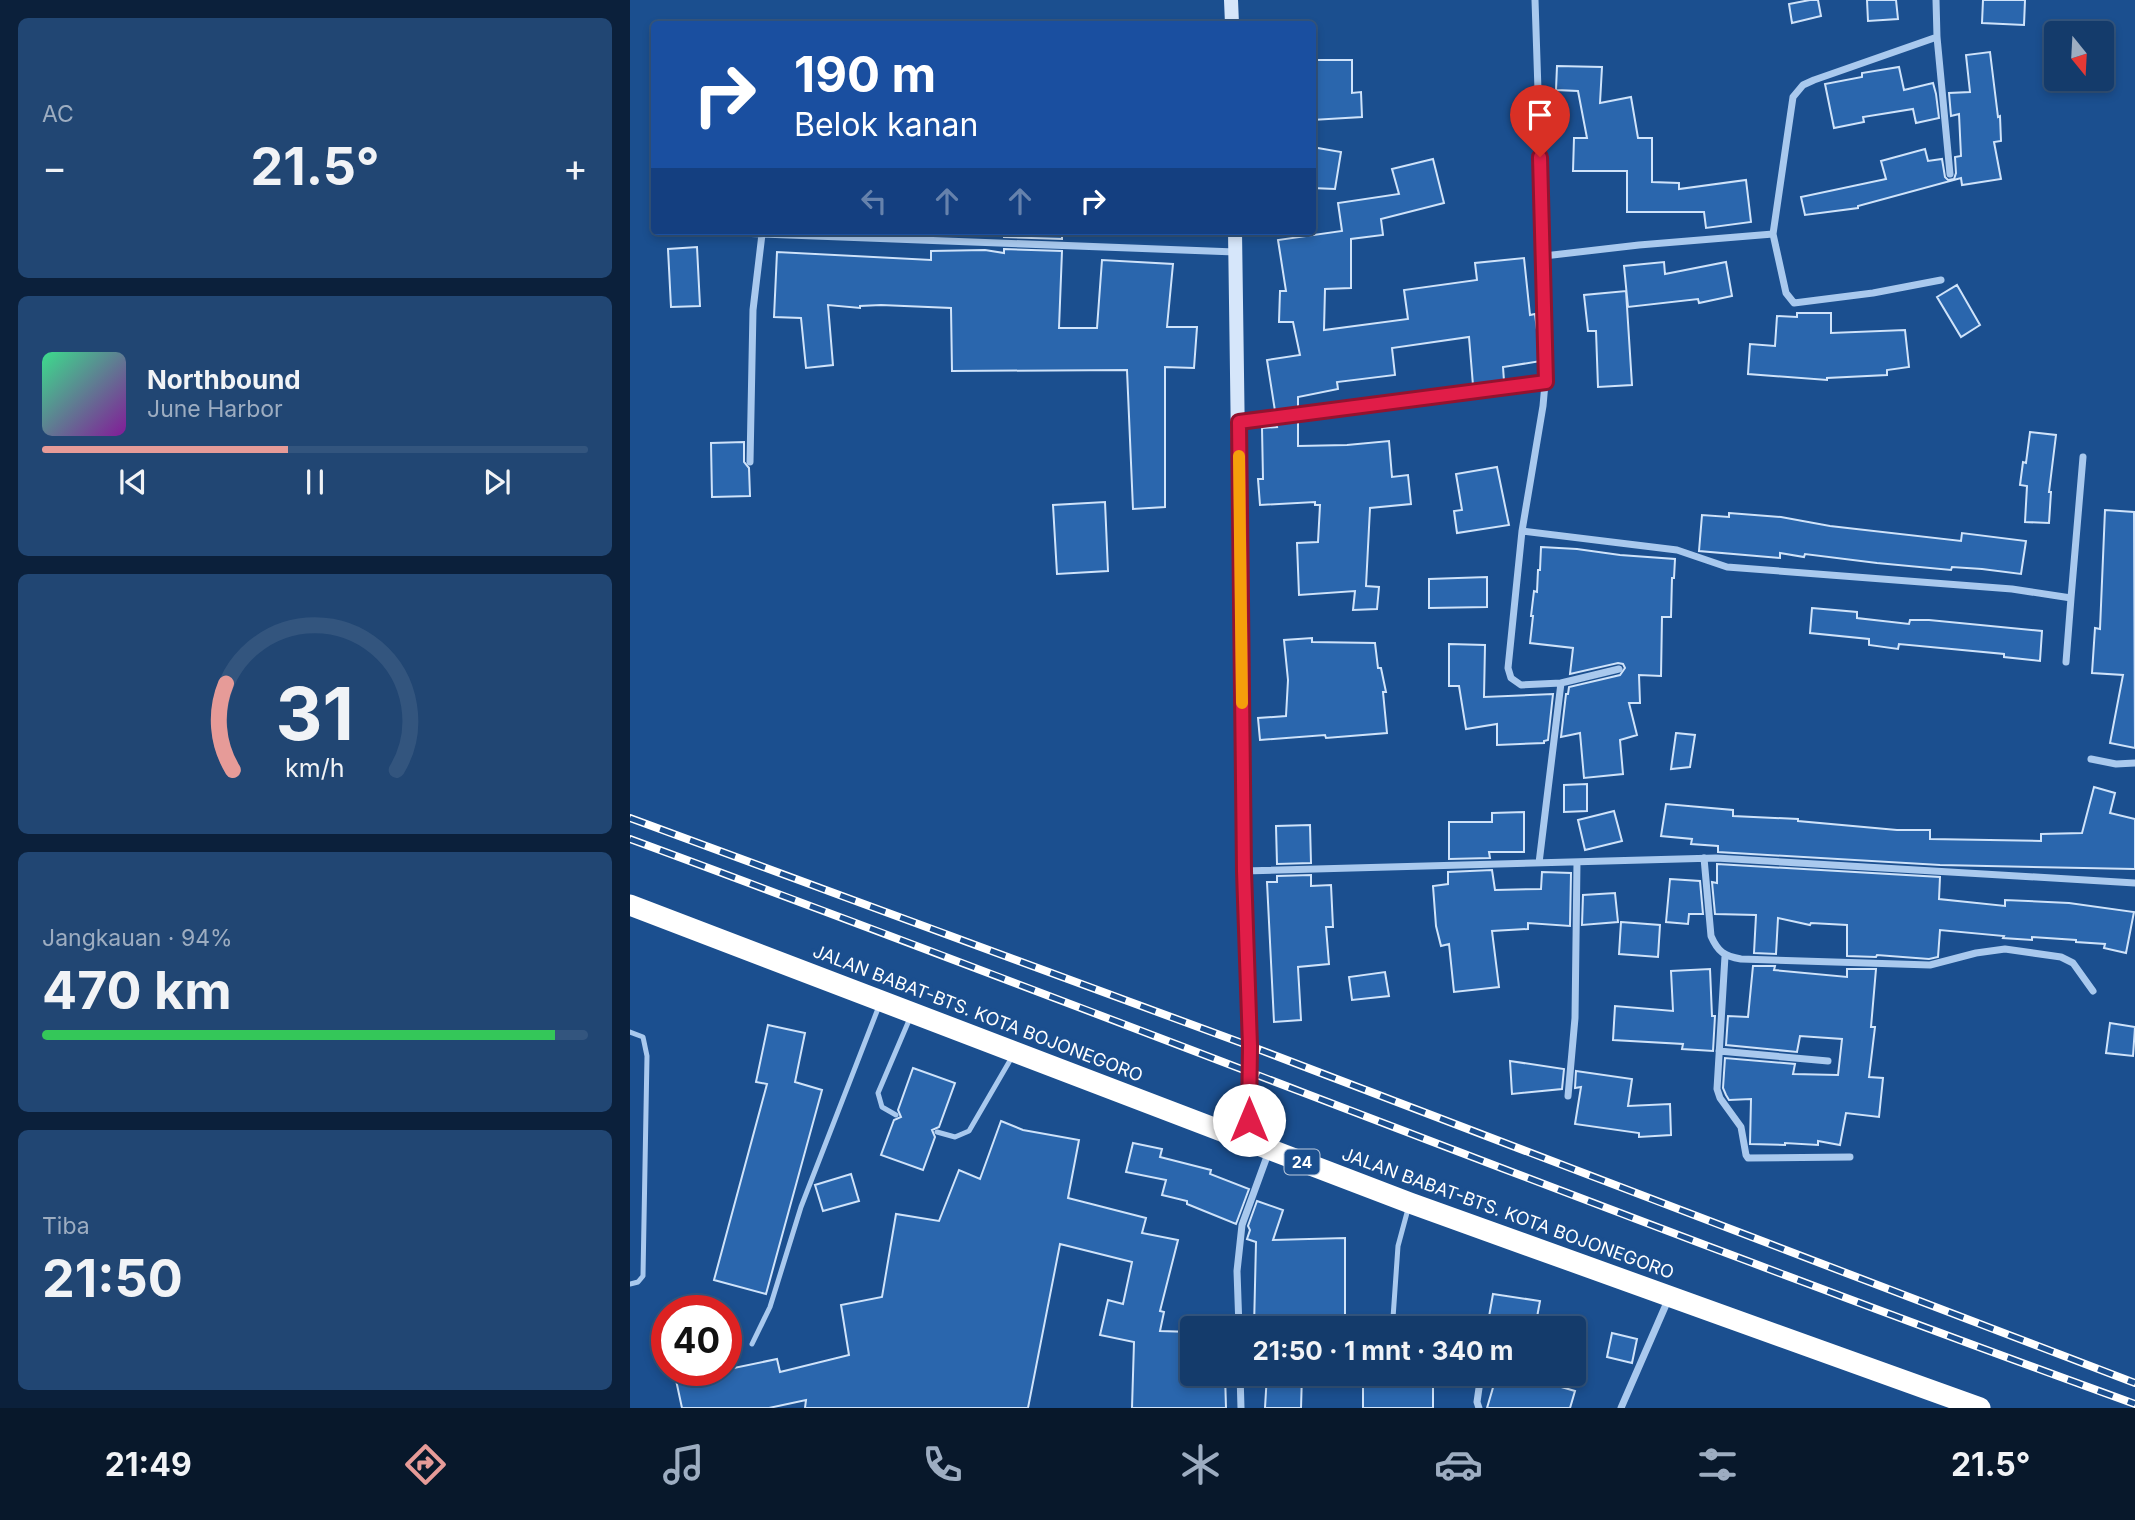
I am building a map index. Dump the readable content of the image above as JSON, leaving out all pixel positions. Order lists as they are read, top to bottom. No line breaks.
{"streets":{"highway":["JALAN BABAT-BTS. KOTA BOJONEGORO","24"]},"north":"bottom","page":{"tile":["AC",["Jangkauan · 94%","470 km"],["Tiba","21:50"]],"turn":["190 m","Belok kanan"],"heat":["−","21.5°","+"],"song":["Northbound","June Harbor"],"limit":"40","trip":"21:50 · 1 mnt · 340 m","tabs":["21:49","21.5°"],"gauge":["31","km/h"]}}
